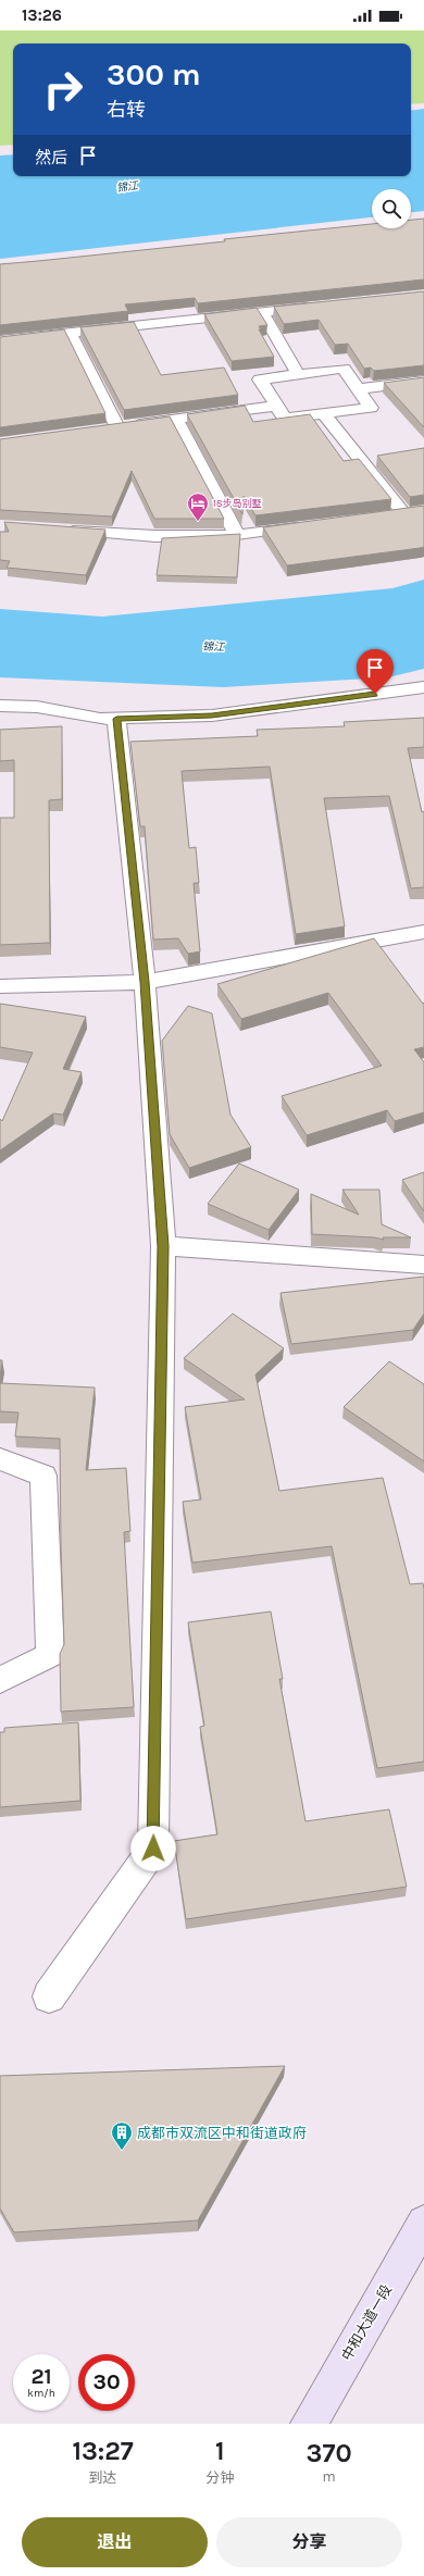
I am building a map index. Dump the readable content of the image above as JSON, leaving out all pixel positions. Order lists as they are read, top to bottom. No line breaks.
{"streets":{"main road":["中和大道一段"]},"water":["锦江"],"places":{"hotel":["18步岛别墅"],"building":["成都市双流区中和街道政府"]},"page":{"status":"13:26","turn":["300 m","右转"],"then":"然后","speed":"21 km/h","limit":"30","eta":["13:27","到达","1","分钟","370","m"],"buttons":["退出","分享"]}}
